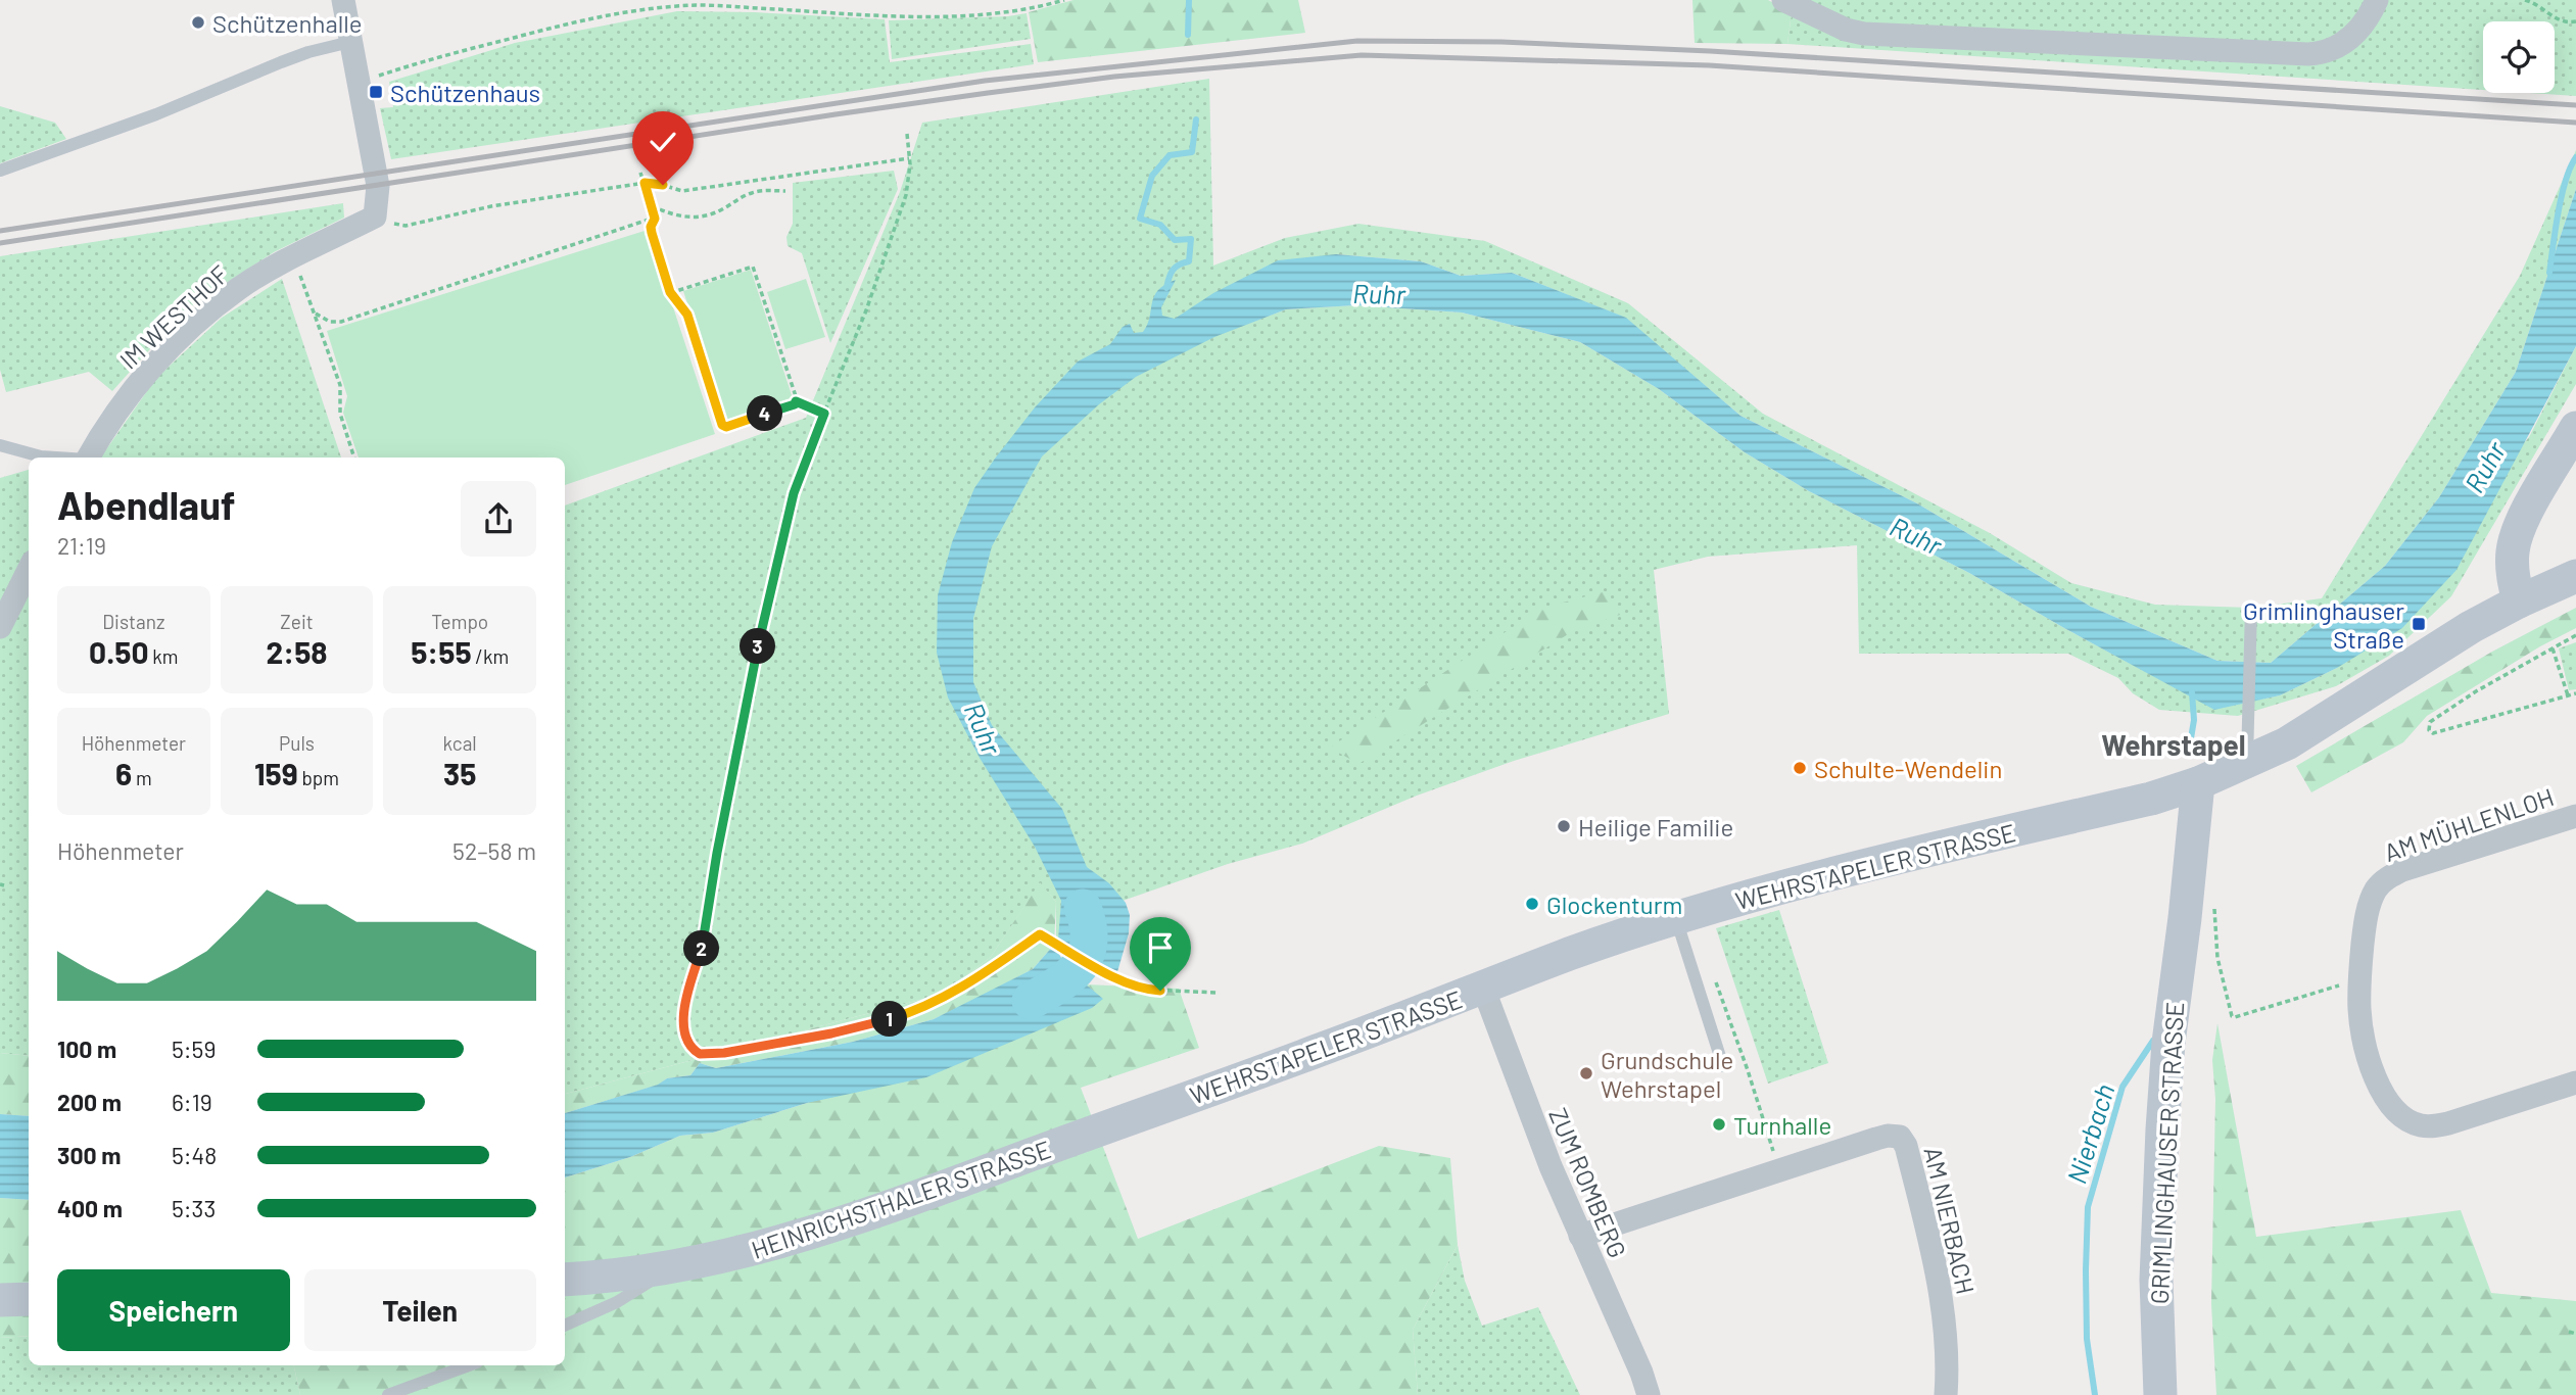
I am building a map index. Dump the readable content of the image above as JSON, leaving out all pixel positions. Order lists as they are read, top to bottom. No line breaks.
{"streets":{"main road":["WEHRSTAPELER STRASSE","GRIMLINGHAUSER STRASSE","HEINRICHSTHALER STRASSE"],"street":["IM WESTHOF","AM MÜHLENLOH","ZUM ROMBERG","AM NIERBACH"]},"crossings":[["WEHRSTAPELER STRASSE","GRIMLINGHAUSER STRASSE"],["WEHRSTAPELER STRASSE","ZUM ROMBERG"],["WEHRSTAPELER STRASSE","HEINRICHSTHALER STRASSE"],["ZUM ROMBERG","AM NIERBACH"]],"districts":["Wehrstapel"],"water":["Ruhr","Nierbach"],"places":{"other":["Schützenhalle","Schulte-Wendelin","Heilige Familie","Glockenturm","Grundschule Wehrstapel","Turnhalle"],"transit":["Schützenhaus","Grimlinghauser Straße"]},"page":{"pins":["4","3","2","1"],"heading":["Abendlauf","21:19"],"stats":[["Distanz","0.50 km"],["Zeit","2:58"],["Tempo","5:55 /km"],["Höhenmeter","6 m"],["Puls","159 bpm"],["kcal","35"]],"chart":["Höhenmeter","52–58 m"],"list":[{"name":"100 m","note":"5:59"},{"name":"200 m","note":"6:19"},{"name":"300 m","note":"5:48"},{"name":"400 m","note":"5:33"}],"buttons":["Speichern","Teilen"]}}
